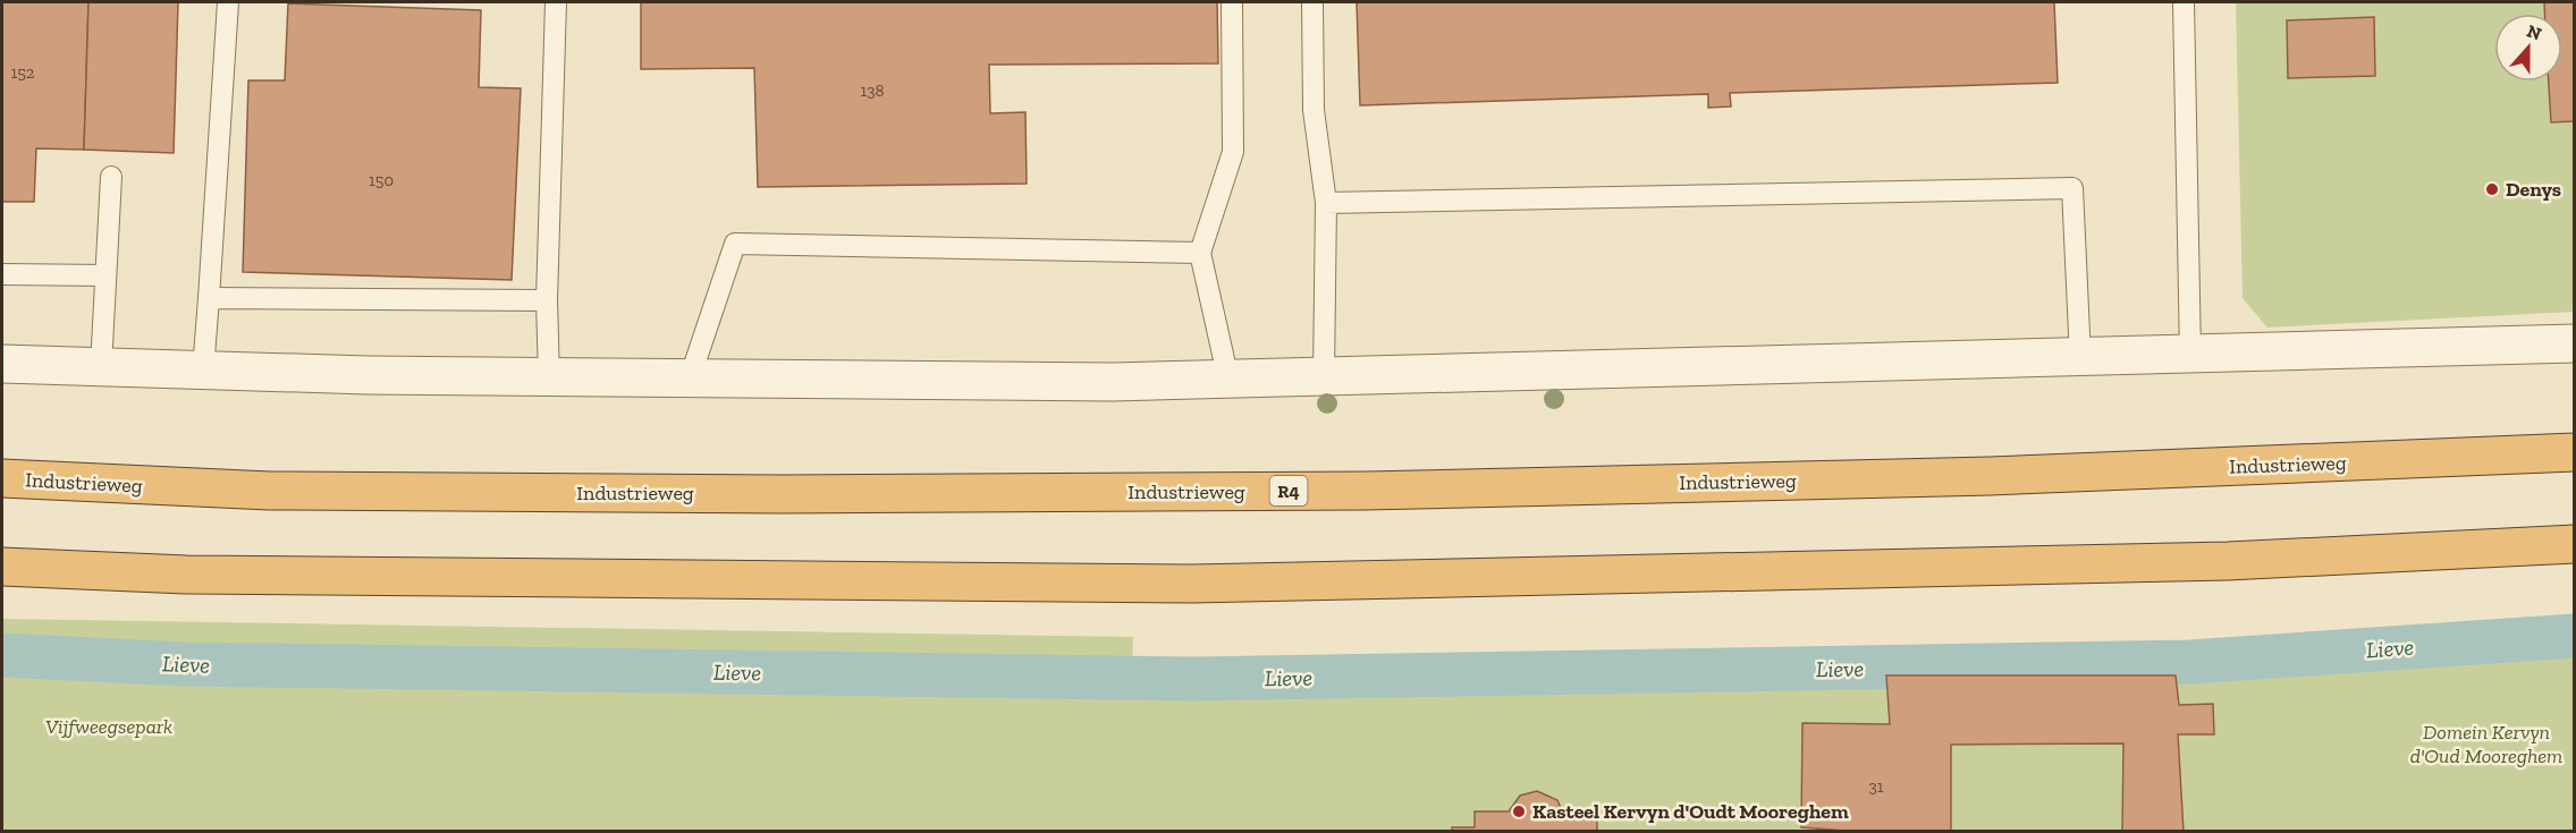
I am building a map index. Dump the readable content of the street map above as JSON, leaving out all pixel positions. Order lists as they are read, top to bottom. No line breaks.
{"streets":{"highway":["Industrieweg","R4"]},"water":["Lieve"],"parks":["Vijfweegsepark","Domein Kervyn d'Oud Mooreghem"],"places":["Denys","Kasteel Kervyn d'Oudt Mooreghem"],"house_numbers":["152","138","150","31"],"north":"top"}
